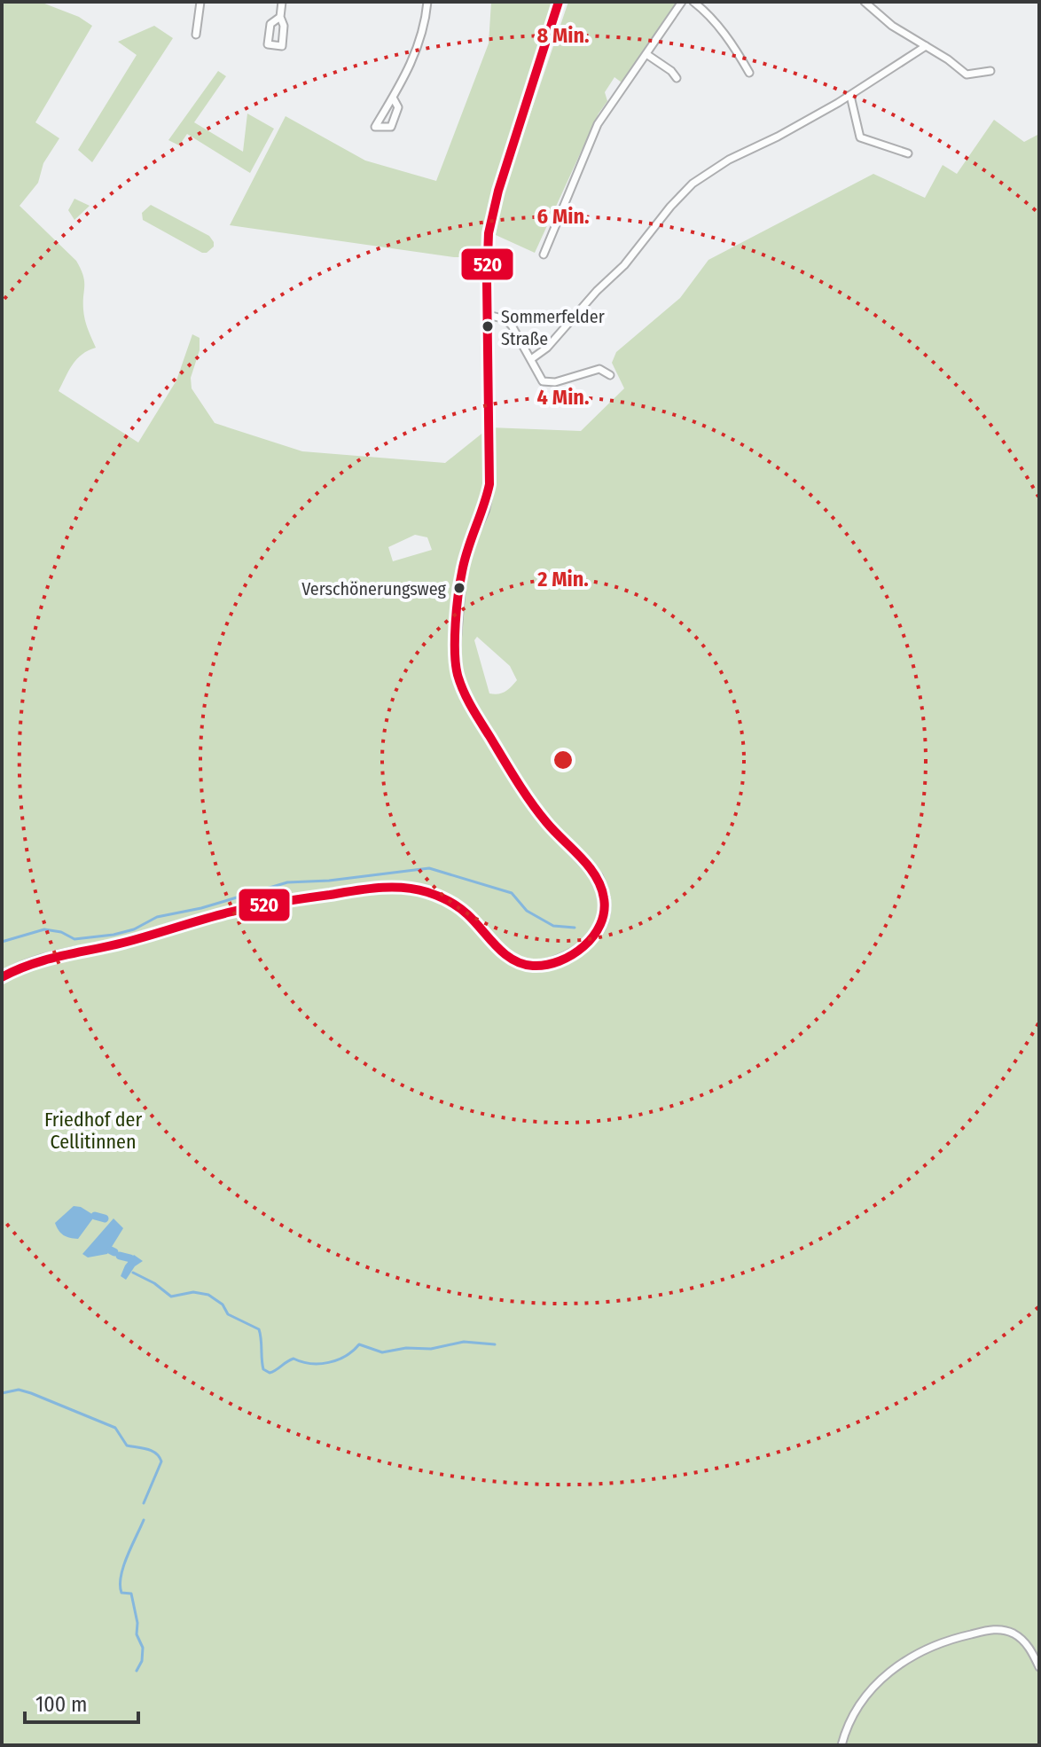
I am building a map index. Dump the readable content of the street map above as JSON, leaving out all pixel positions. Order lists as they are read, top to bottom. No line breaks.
{"parks":["Friedhof der Cellitinnen"],"places":["Sommerfelder Straße","Verschönerungsweg"],"lines":["transit line 520"],"scale_bar":"100 m","rings":["8 Min.","6 Min.","4 Min.","2 Min."]}
